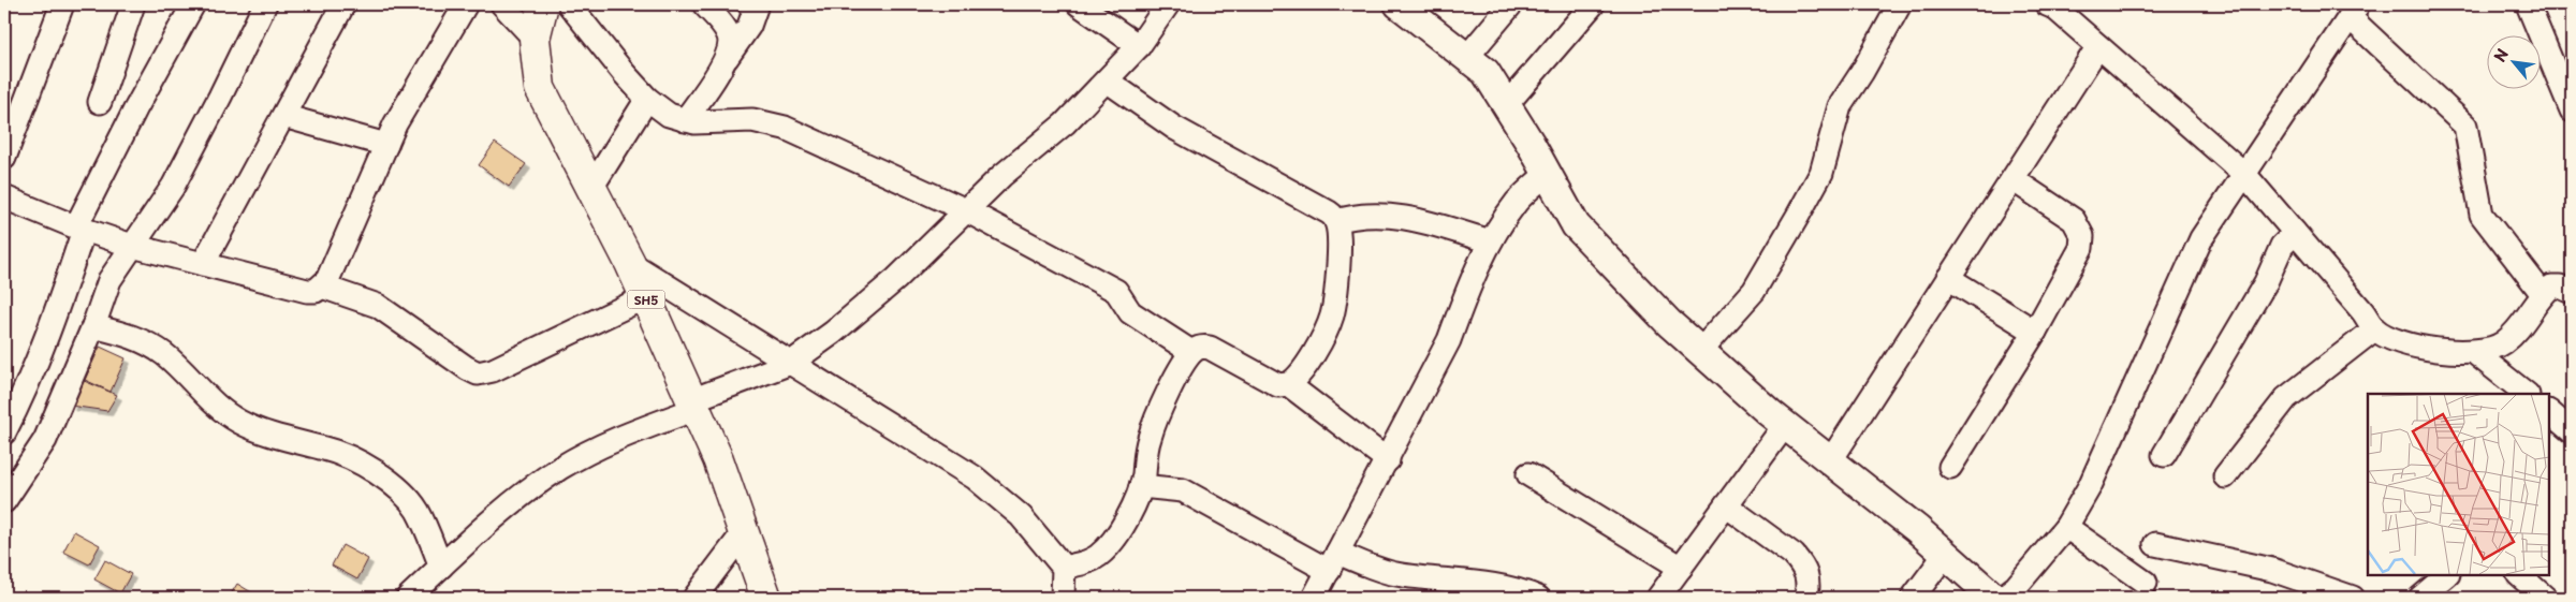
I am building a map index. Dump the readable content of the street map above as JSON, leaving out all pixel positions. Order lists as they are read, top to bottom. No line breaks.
{"streets":{"main road":["SH5"]},"north":"top left"}
